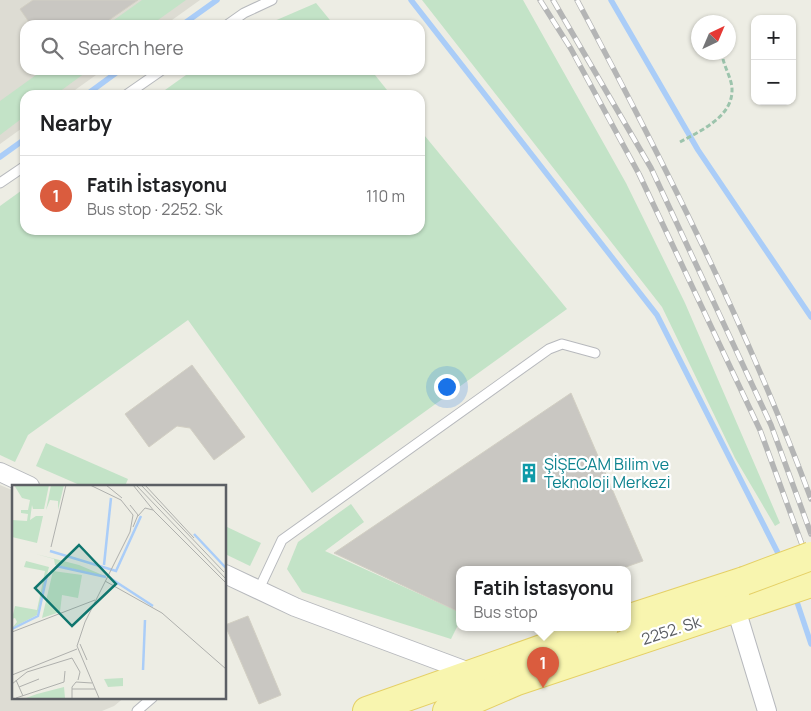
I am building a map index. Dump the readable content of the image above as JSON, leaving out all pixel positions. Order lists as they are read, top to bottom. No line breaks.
{"streets":{"main road":["2252. Sk"]},"places":{"building":["ŞİŞECAM Bilim ve Teknoloji Merkezi"]},"north":"top right","page":{"map_buttons":["+","−"],"search":"Search here","heading":"Nearby","list":[{"mark":"1","name":"Fatih İstasyonu","note":"Bus stop · 2252. Sk","value":"110 m"}],"popup":["Fatih İstasyonu","Bus stop"],"pins":"1"}}
